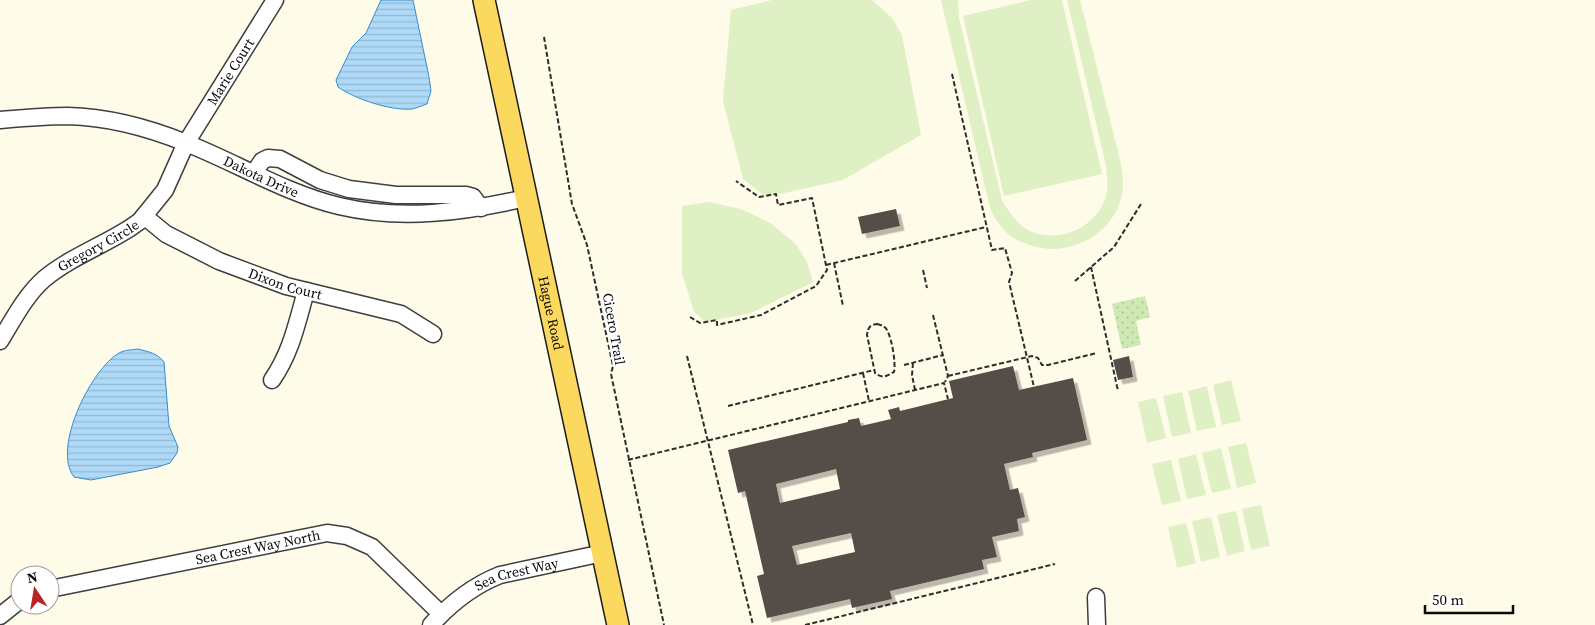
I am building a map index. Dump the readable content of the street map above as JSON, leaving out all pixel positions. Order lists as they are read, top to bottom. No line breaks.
{"streets":{"main road":["Hague Road"],"street":["Marie Court","Dakota Drive","Gregory Circle","Dixon Court","Sea Crest Way North","Sea Crest Way"],"path":["Cicero Trail"]},"crossings":[["Marie Court","Dakota Drive"],["Marie Court","Gregory Circle"],["Dakota Drive","Gregory Circle"],["Dakota Drive","Hague Road"],["Gregory Circle","Dixon Court"],["Hague Road","Sea Crest Way"],["Sea Crest Way North","Sea Crest Way"]],"scale_bar":"50 m","north":"top"}
